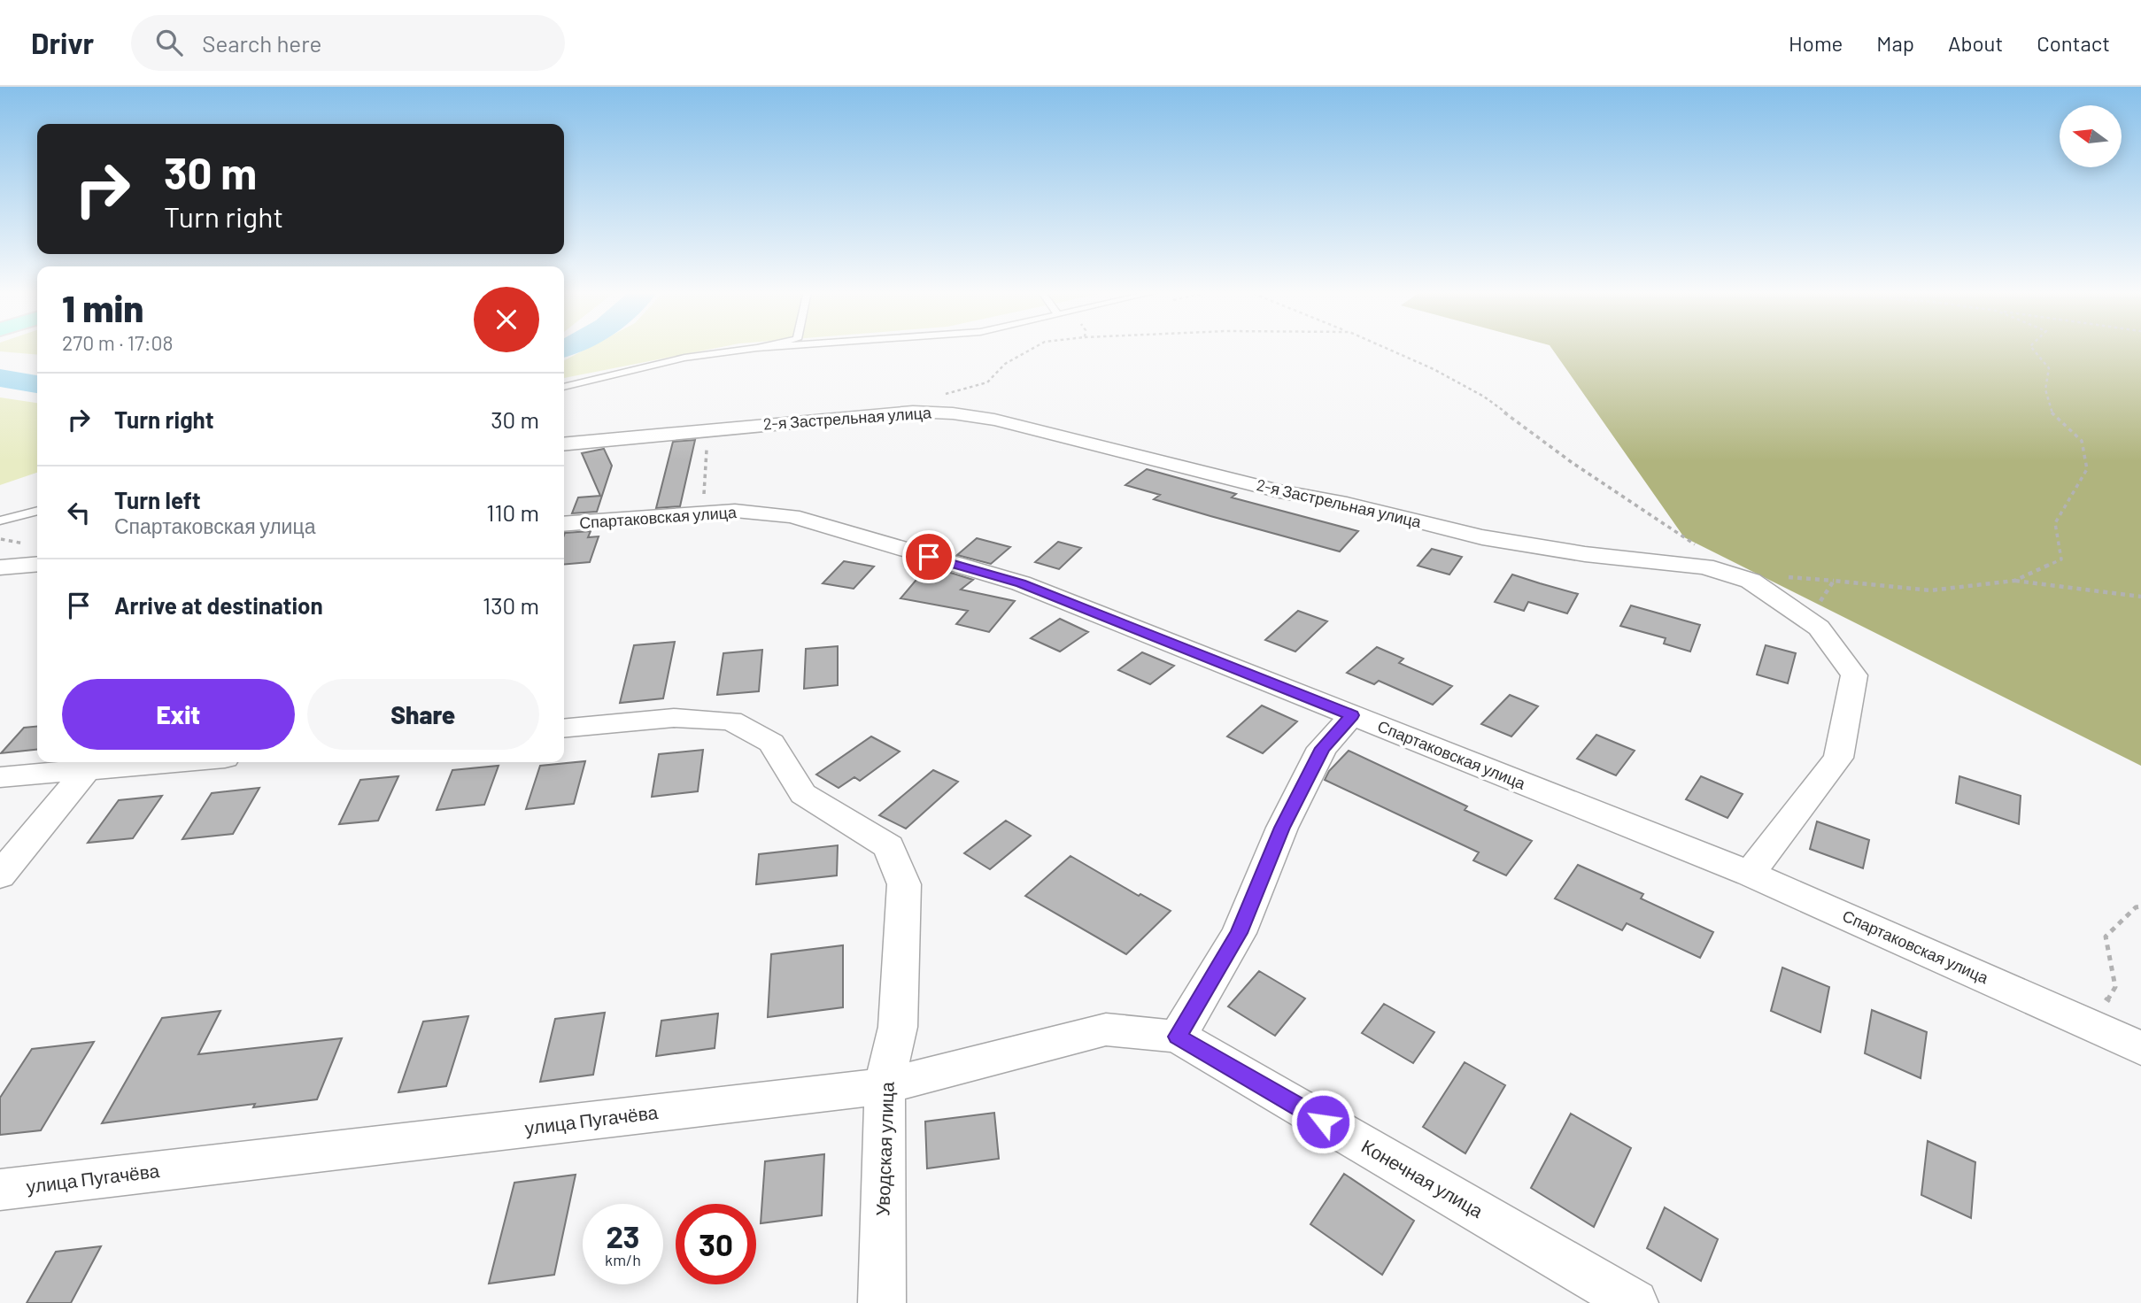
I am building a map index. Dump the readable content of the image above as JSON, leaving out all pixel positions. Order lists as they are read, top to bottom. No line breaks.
{"streets":{"street":["2-я Застрельная улица","Спартаковская улица","улица Пугачёва","Уводская улица","Конечная улица"]},"crossings":[["2-я Застрельная улица","Спартаковская улица"],["улица Пугачёва","Уводская улица"],["улица Пугачёва","Конечная улица"]],"north":"left","page":{"header":"Drivr","search":"Search here","nav":["Home","Map","About","Contact"],"turn":["30 m","Turn right"],"heading":["1 min","270 m · 17:08"],"list":[{"name":"Turn right","value":"30 m"},{"name":"Turn left","note":"Спартаковская улица","value":"110 m"},{"name":"Arrive at destination","value":"130 m"}],"buttons":["Exit","Share"],"speed":"23 km/h","limit":"30"}}
